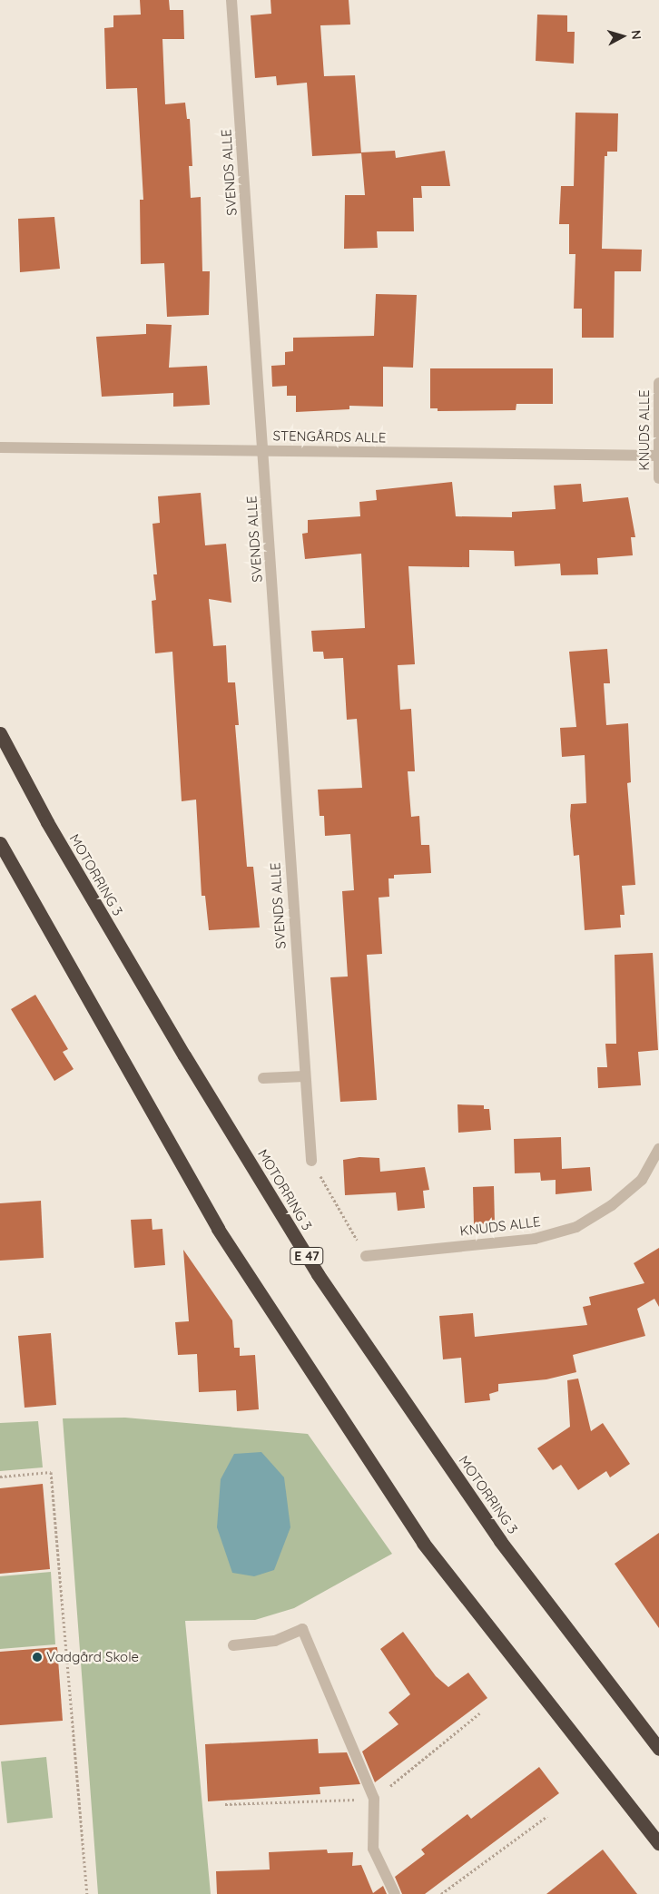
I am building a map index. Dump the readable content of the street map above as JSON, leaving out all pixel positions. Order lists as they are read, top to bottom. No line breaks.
{"streets":{"highway":["MOTORRING 3","E 47"],"street":["SVENDS ALLE","KNUDS ALLE","STENGÅRDS ALLE"]},"crossings":[["SVENDS ALLE","STENGÅRDS ALLE"],["KNUDS ALLE","STENGÅRDS ALLE"]],"places":["Vadgård Skole"],"north":"right"}
